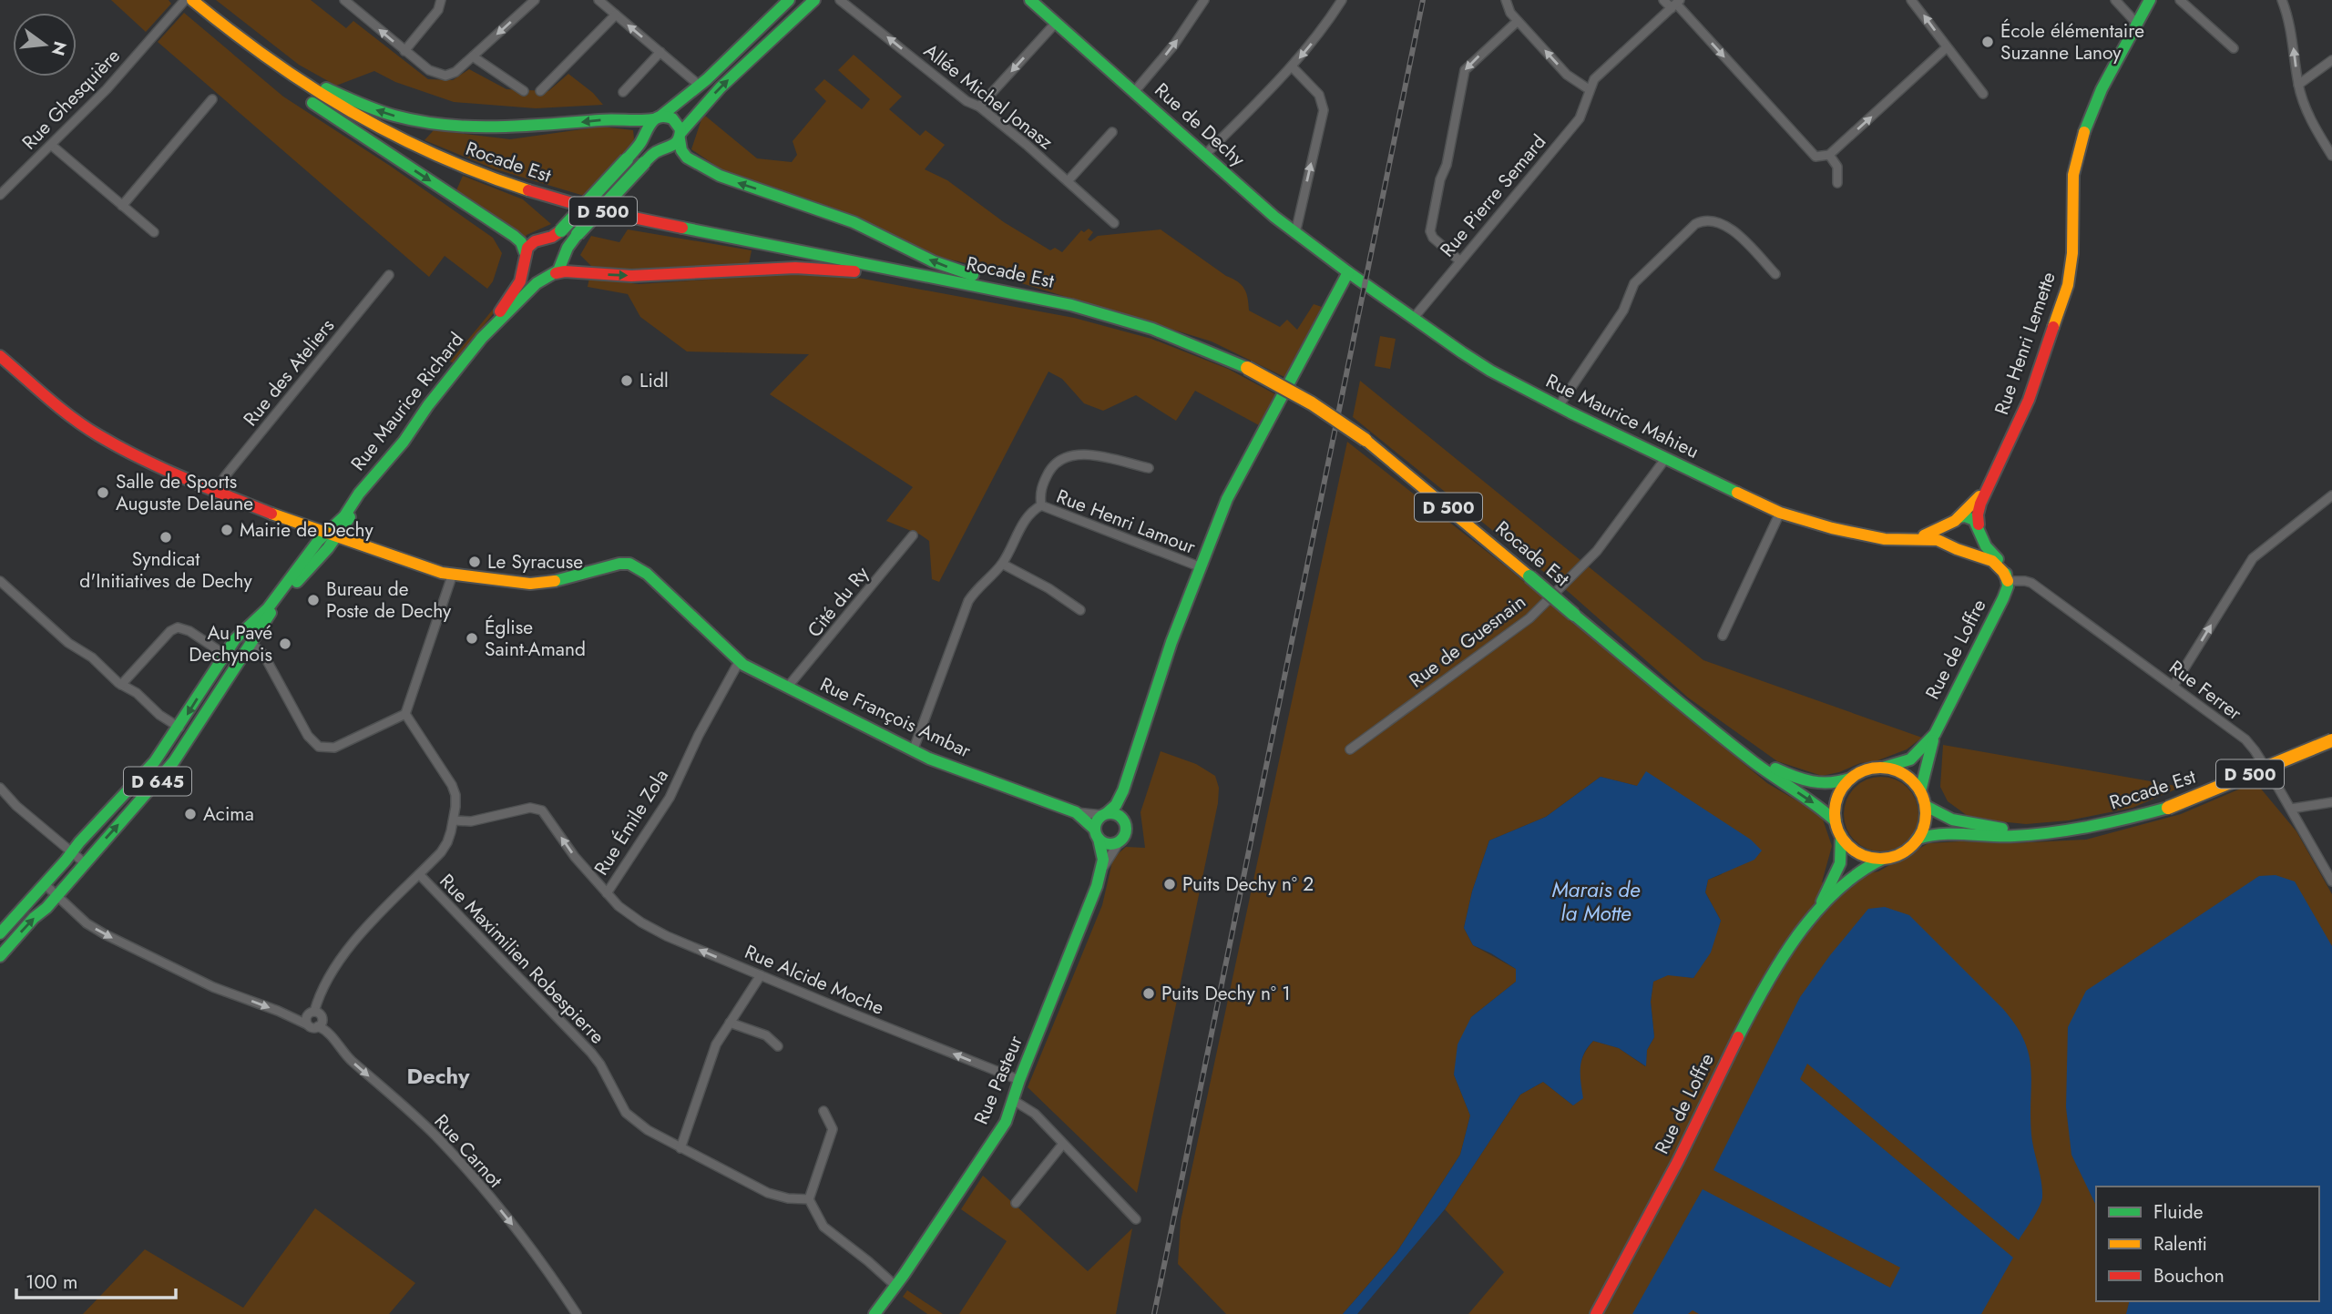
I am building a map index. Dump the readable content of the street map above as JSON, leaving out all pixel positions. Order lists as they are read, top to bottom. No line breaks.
{"streets":{"main road":["Rue de Dechy","Rocade Est","D 500","Rue Henri Lemette","Rue Maurice Richard","Rue Maurice Mahieu","Rue de Loffre","Rue François Ambar","D 645","Rue Pasteur"],"street":["Allée Michel Jonasz","Rue Ghesquière","Rue Pierre Semard","Rue des Ateliers","Rue Henri Lamour","Cité du Ry","Rue de Guesnain","Rue Ferrer","Rue Émile Zola","Rue Maximilien Robespierre","Rue Alcide Moche","Rue Carnot"]},"crossings":[["Rue de Dechy","Rue Maurice Mahieu"],["Rocade Est","D 500"],["Rue Pierre Semard","Rue Maurice Mahieu"],["D 500","Rue de Loffre"],["Rue Henri Lemette","Rue Maurice Mahieu"],["Rue Maurice Richard","D 645"],["Rue Maurice Mahieu","Rue de Guesnain"],["Cité du Ry","Rue François Ambar"],["Rue de Loffre","Rue Ferrer"],["Rue François Ambar","Rue Émile Zola"],["Rue François Ambar","Rue Pasteur"],["Rue Émile Zola","Rue Alcide Moche"],["Rue Alcide Moche","Rue Pasteur"]],"one_way":["Allée Michel Jonasz","Rue Émile Zola","Rue Alcide Moche","Rue Carnot"],"districts":["Dechy"],"water":["Marais de la Motte"],"places":["École élémentaire Suzanne Lanoy","Lidl","Salle de Sports Auguste Delaune","Mairie de Dechy","Syndicat d'Initiatives de Dechy","Le Syracuse","Bureau de Poste de Dechy","Église Saint-Amand","Au Pavé Dechynois","Acima","Puits Dechy n° 2","Puits Dechy n° 1"],"legend":["Fluide","Ralenti","Bouchon"],"scale_bar":"100 m","north":"right"}
